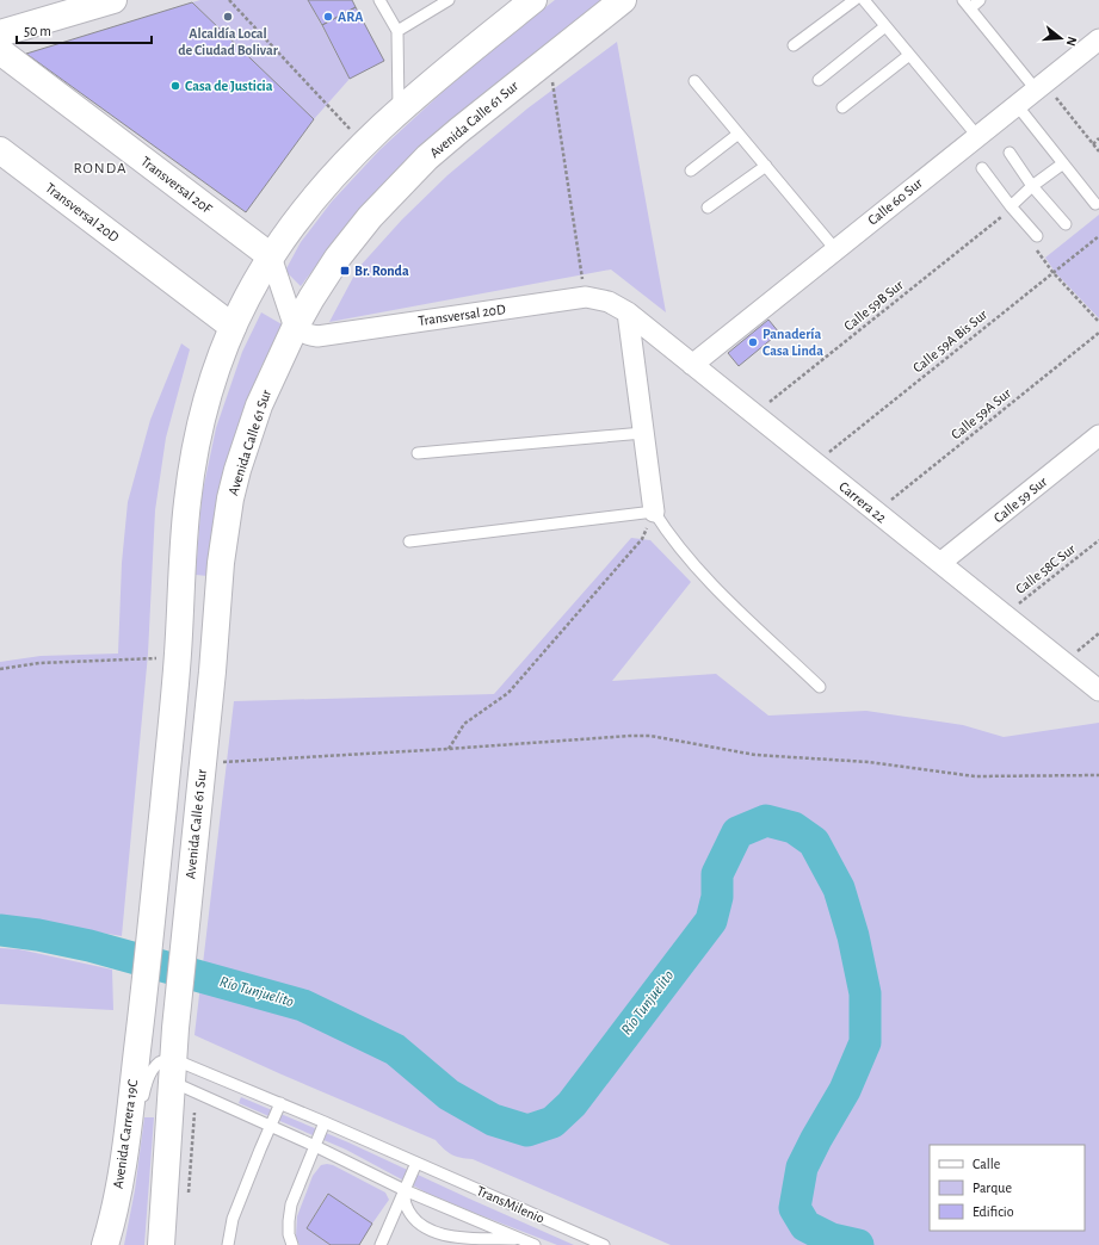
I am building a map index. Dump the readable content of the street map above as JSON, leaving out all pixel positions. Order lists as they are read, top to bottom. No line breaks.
{"streets":{"main road":["Avenida Calle 61 Sur","Transversal 20F","Transversal 20D","Avenida Carrera 19C"],"street":["Calle 60 Sur","Calle 59 Sur","Carrera 22"],"lane":["TransMilenio"],"path":["Calle 59B Sur","Calle 59A Bis Sur","Calle 59A Sur","Calle 58C Sur"]},"crossings":[["Avenida Calle 61 Sur","Transversal 20D"],["Avenida Calle 61 Sur","Avenida Carrera 19C"],["Calle 60 Sur","Carrera 22"],["Transversal 20D","Carrera 22"],["Calle 59B Sur","Carrera 22"],["Calle 59A Bis Sur","Carrera 22"],["Calle 59A Sur","Carrera 22"],["Calle 59 Sur","Carrera 22"],["Carrera 22","Calle 58C Sur"],["Avenida Carrera 19C","TransMilenio"]],"districts":["RONDA"],"water":["Río Tunjuelito"],"places":{"other":["Alcaldía Local de Ciudad Bolivar","ARA","Casa de Justicia","Panadería Casa Linda"],"transit":["Br. Ronda"]},"legend":["Calle","Parque","Edificio"],"scale_bar":"50 m","north":"right"}
